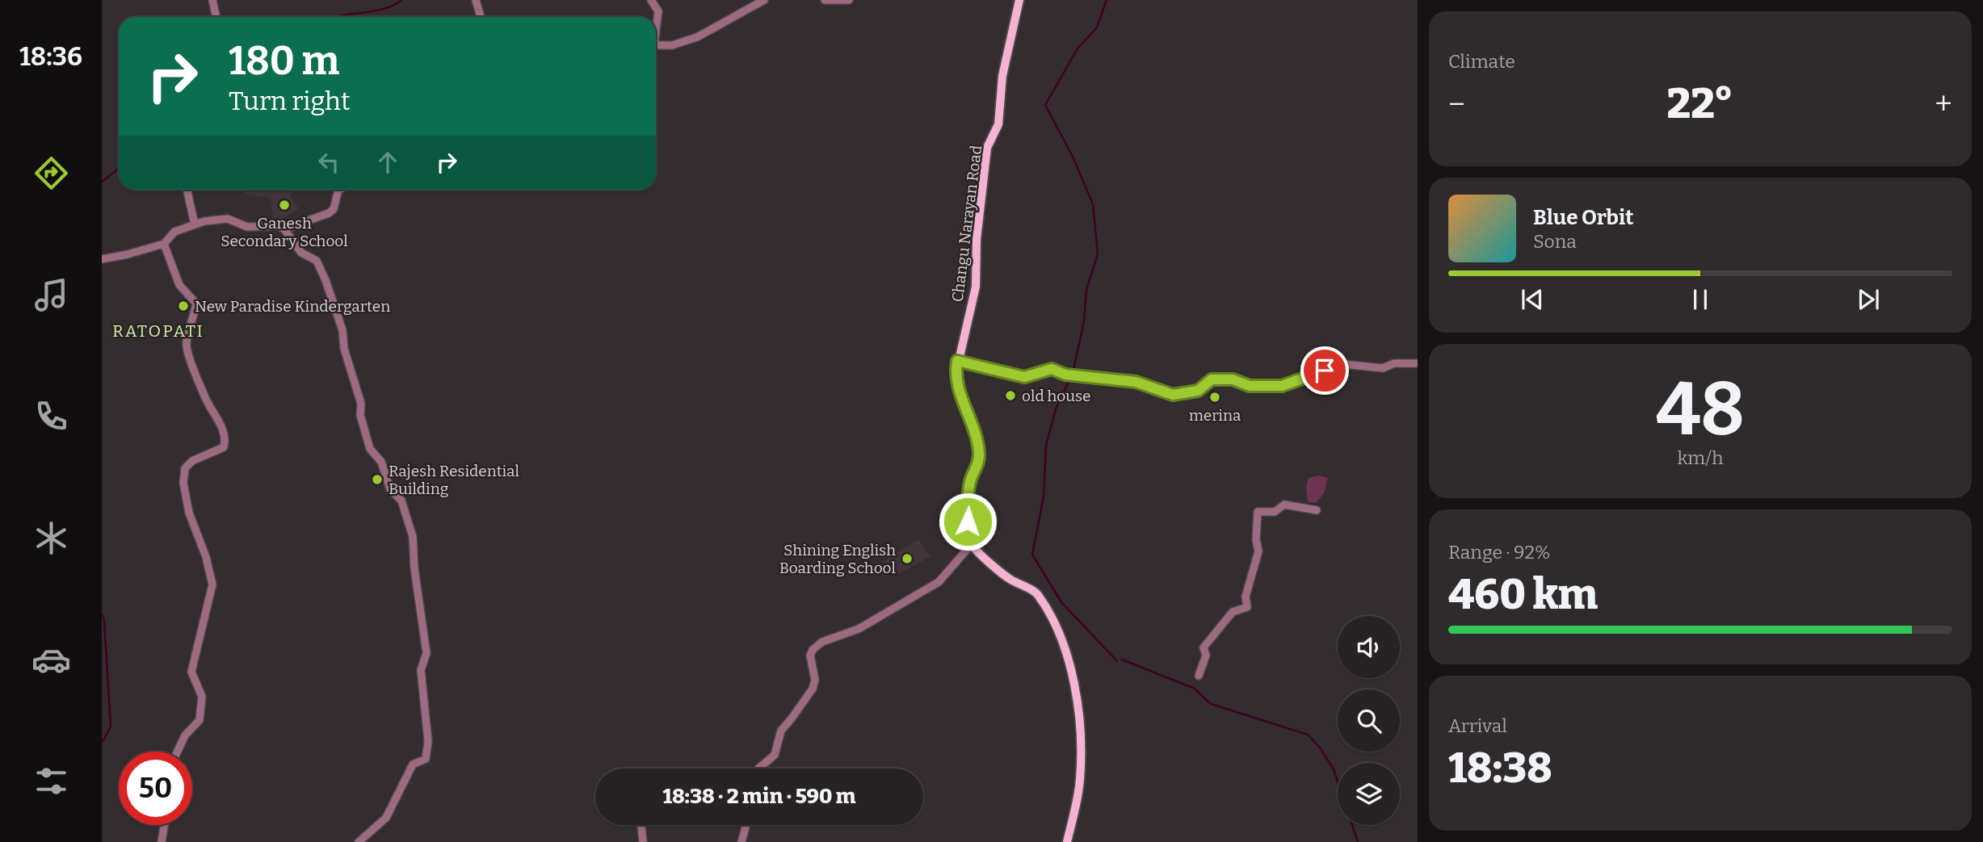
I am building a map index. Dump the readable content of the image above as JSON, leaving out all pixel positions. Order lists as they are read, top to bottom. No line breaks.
{"streets":{"main road":["Changu Narayan Road"]},"districts":["RATOPATI"],"places":["Ganesh Secondary School","New Paradise Kindergarten","old house","merina","Rajesh Residential Building","Shining English Boarding School"],"page":{"tabs":"18:36","tile":["Climate",["48","km/h"],["Range · 92%","460 km"],["Arrival","18:38"]],"turn":["180 m","Turn right"],"heat":["−","22°","+"],"song":["Blue Orbit","Sona"],"limit":"50","trip":"18:38 · 2 min · 590 m"}}
